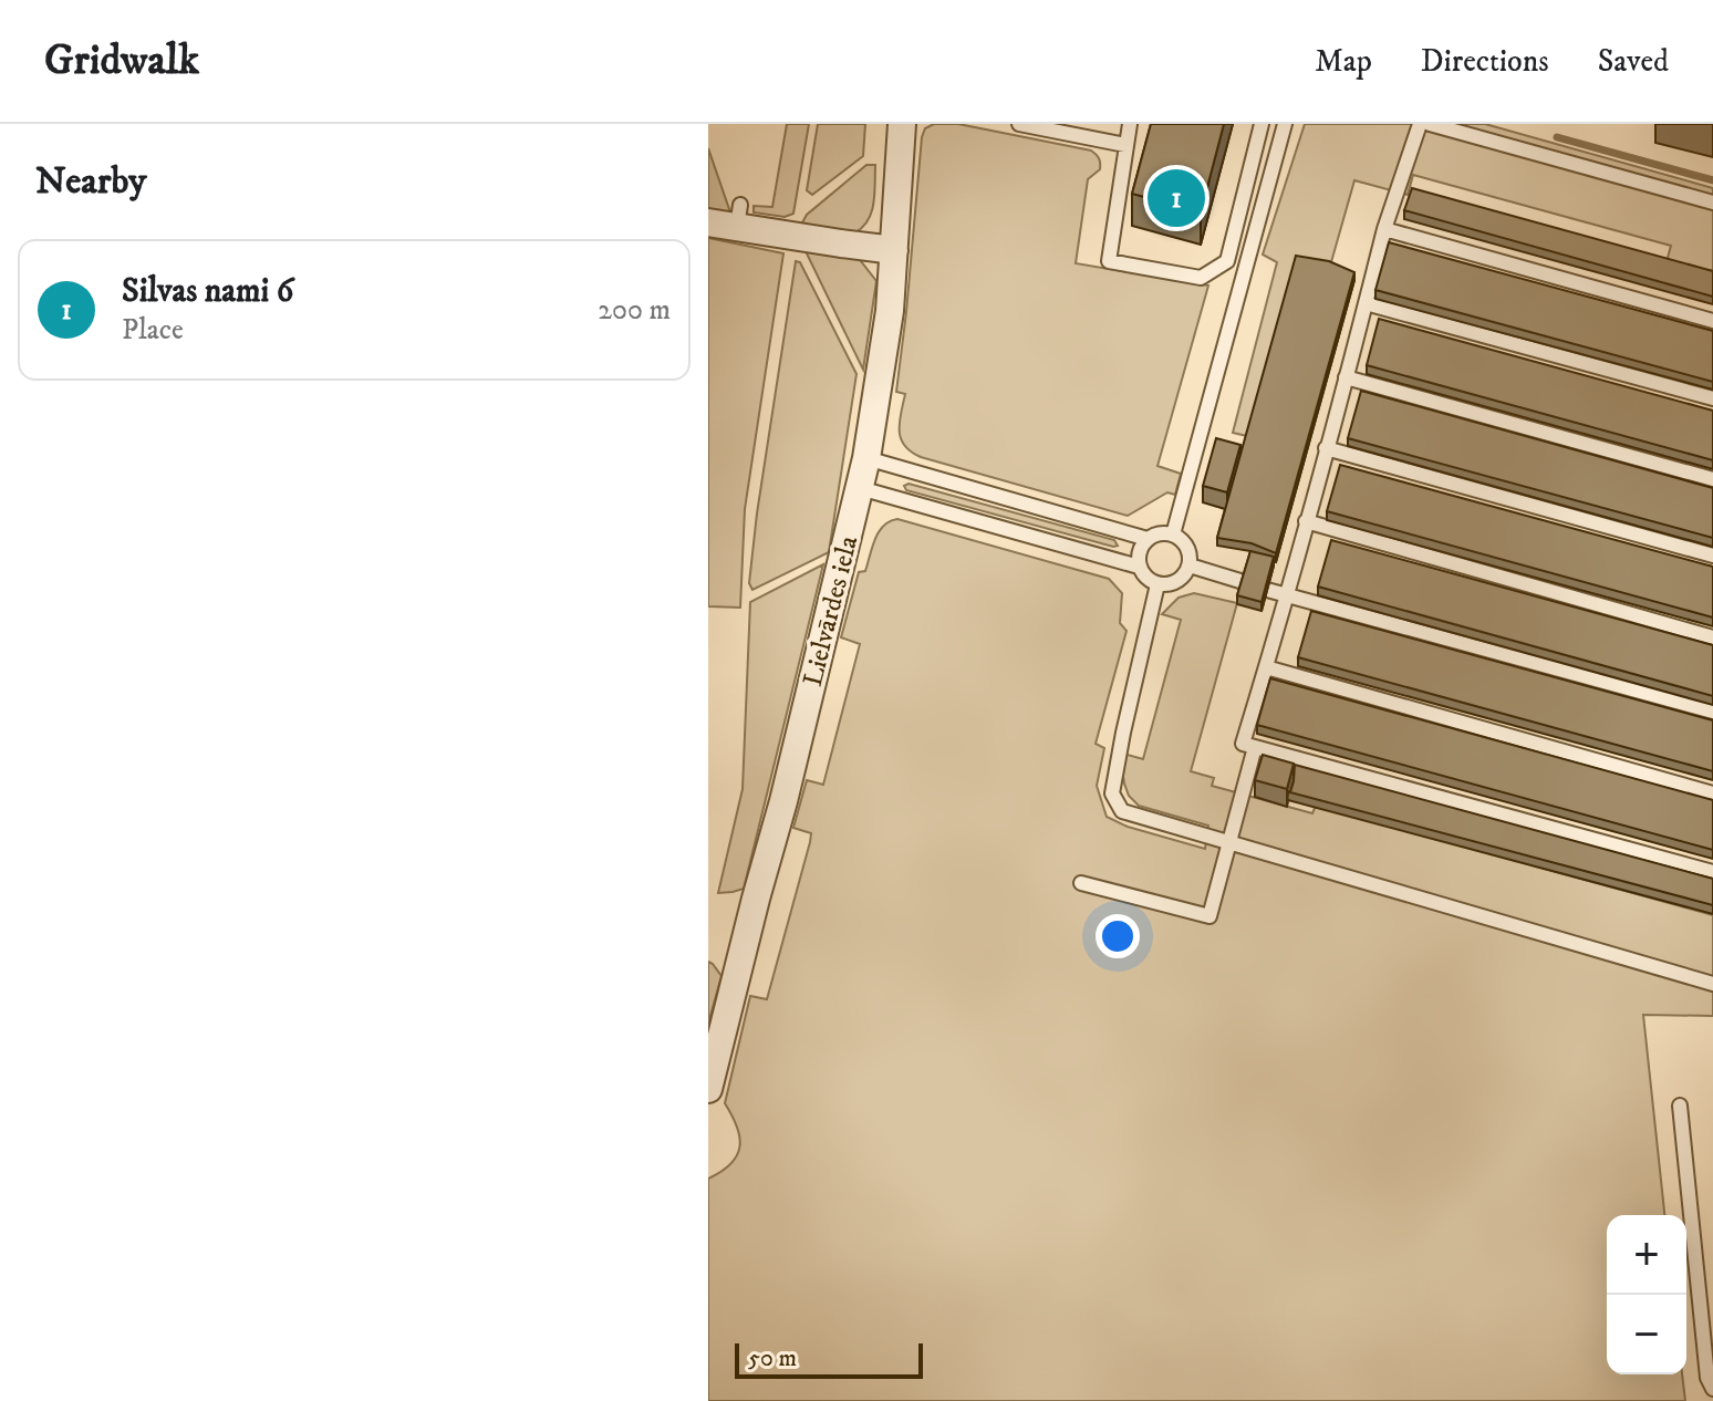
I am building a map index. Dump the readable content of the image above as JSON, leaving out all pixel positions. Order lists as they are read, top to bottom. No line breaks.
{"streets":{"street":["Lielvārdes iela"]},"scale_bar":"50 m","page":{"header":"Gridwalk","nav":["Map","Directions","Saved"],"heading":"Nearby","pins":"1","list":[{"mark":"1","name":"Silvas nami 6","note":"Place","value":"200 m"}],"map_buttons":["+","−"],"scale":"50 m"}}
